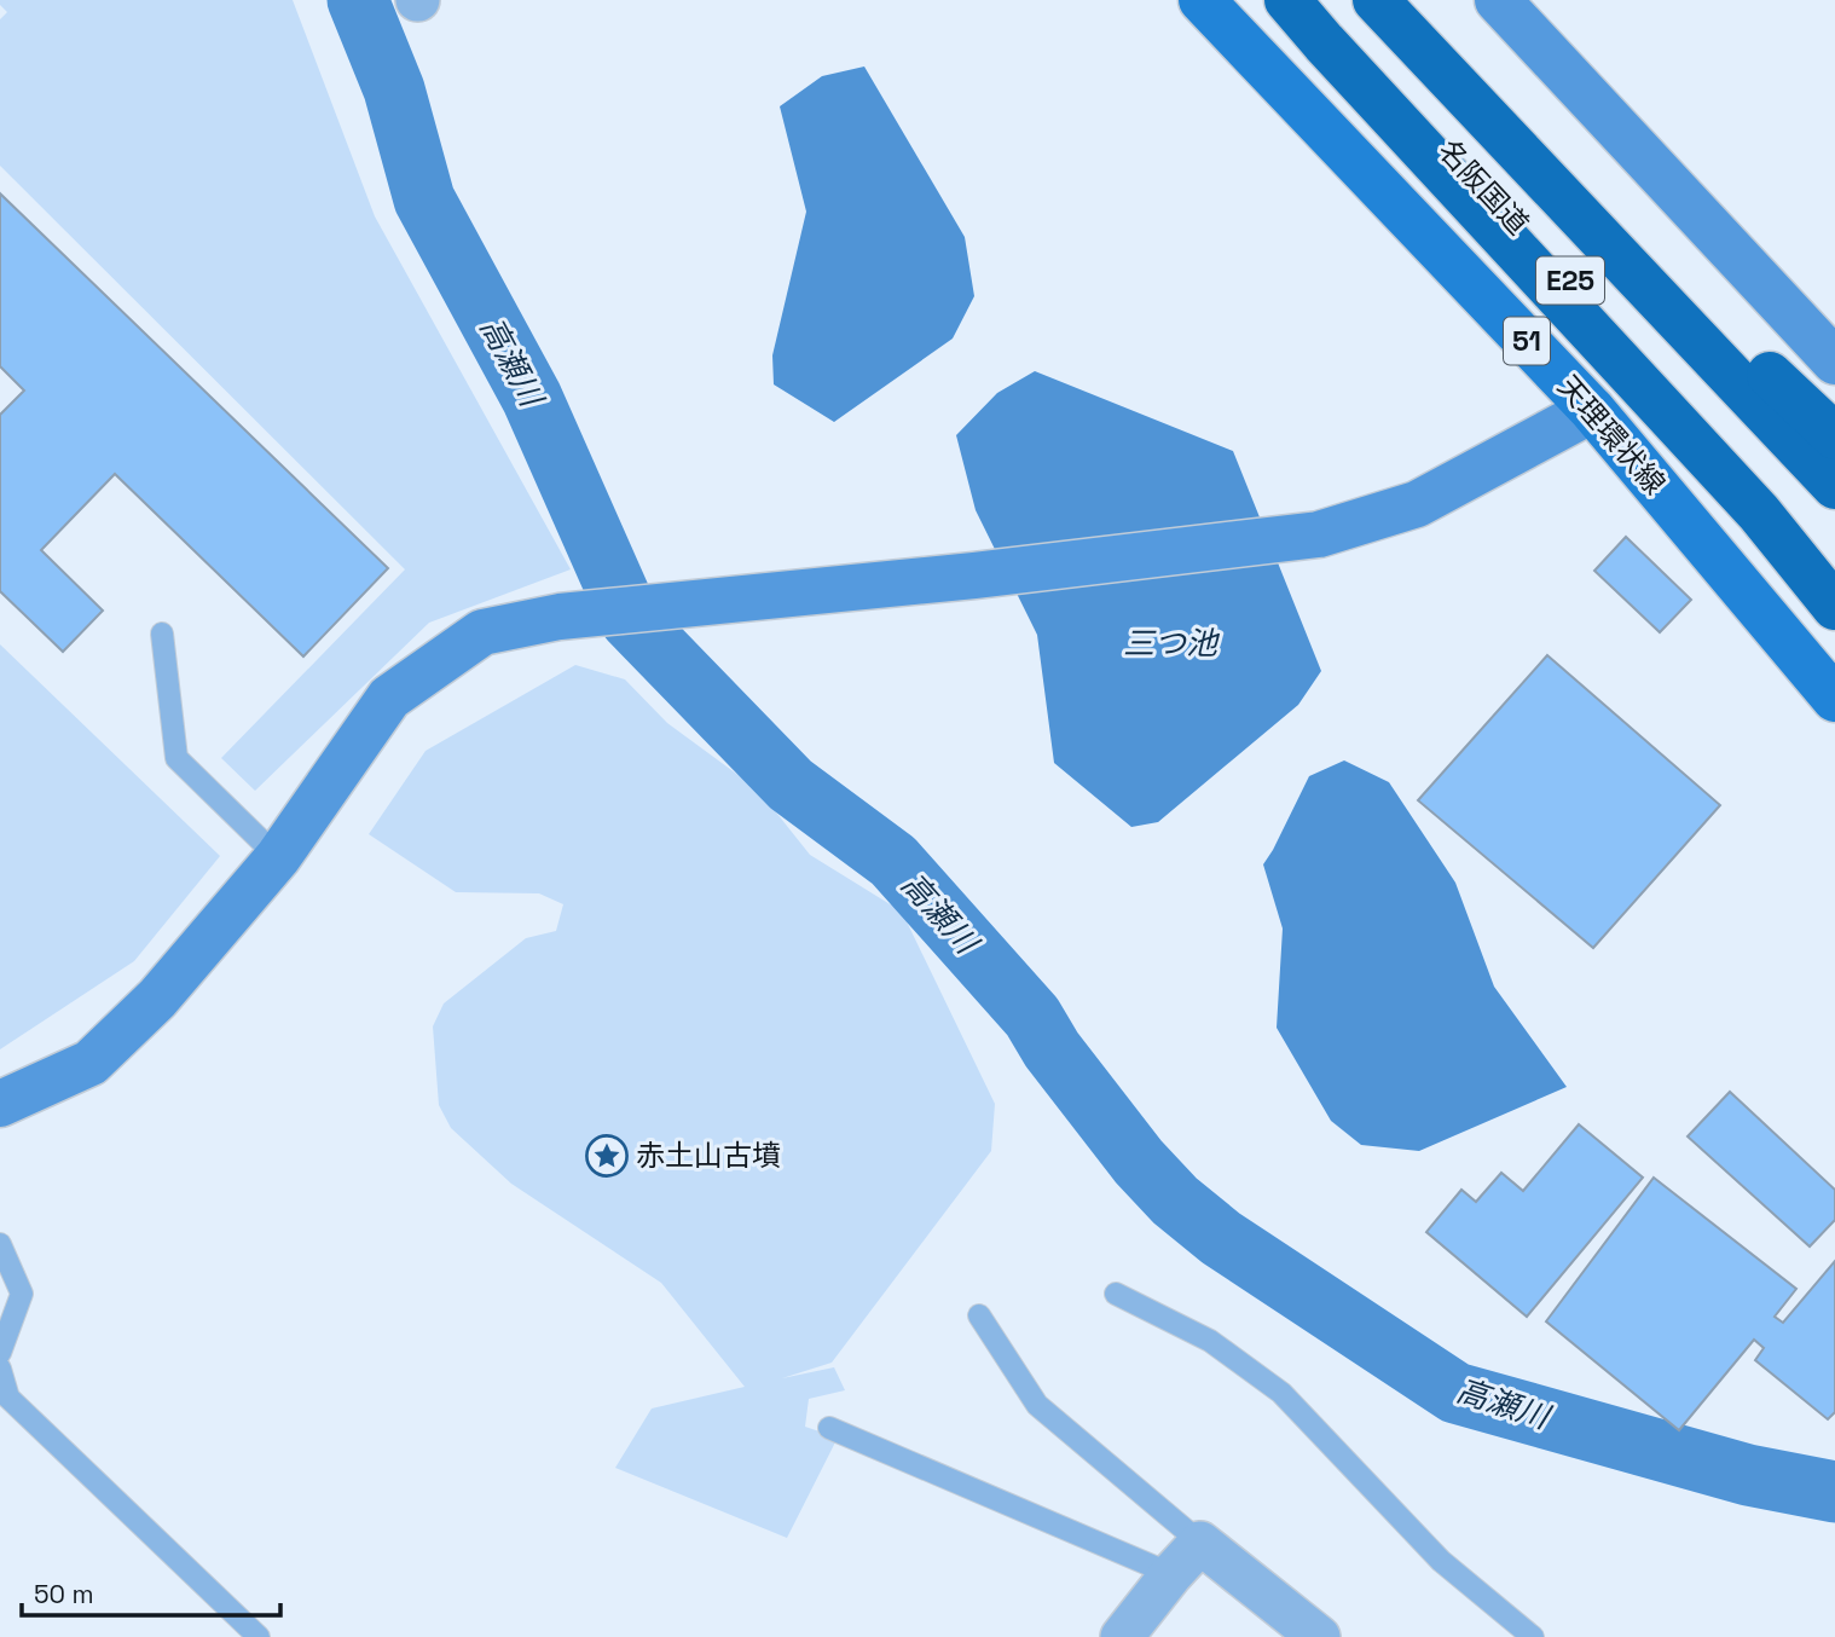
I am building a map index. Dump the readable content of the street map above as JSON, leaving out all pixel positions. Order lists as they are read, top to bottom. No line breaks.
{"streets":{"highway":["名阪国道","E25"],"main road":["51","天理環状線"]},"crossings":[["名阪国道","E25"]],"water":["高瀬川","三つ池"],"places":{"place":["赤土山古墳"]},"scale_bar":"50 m"}
